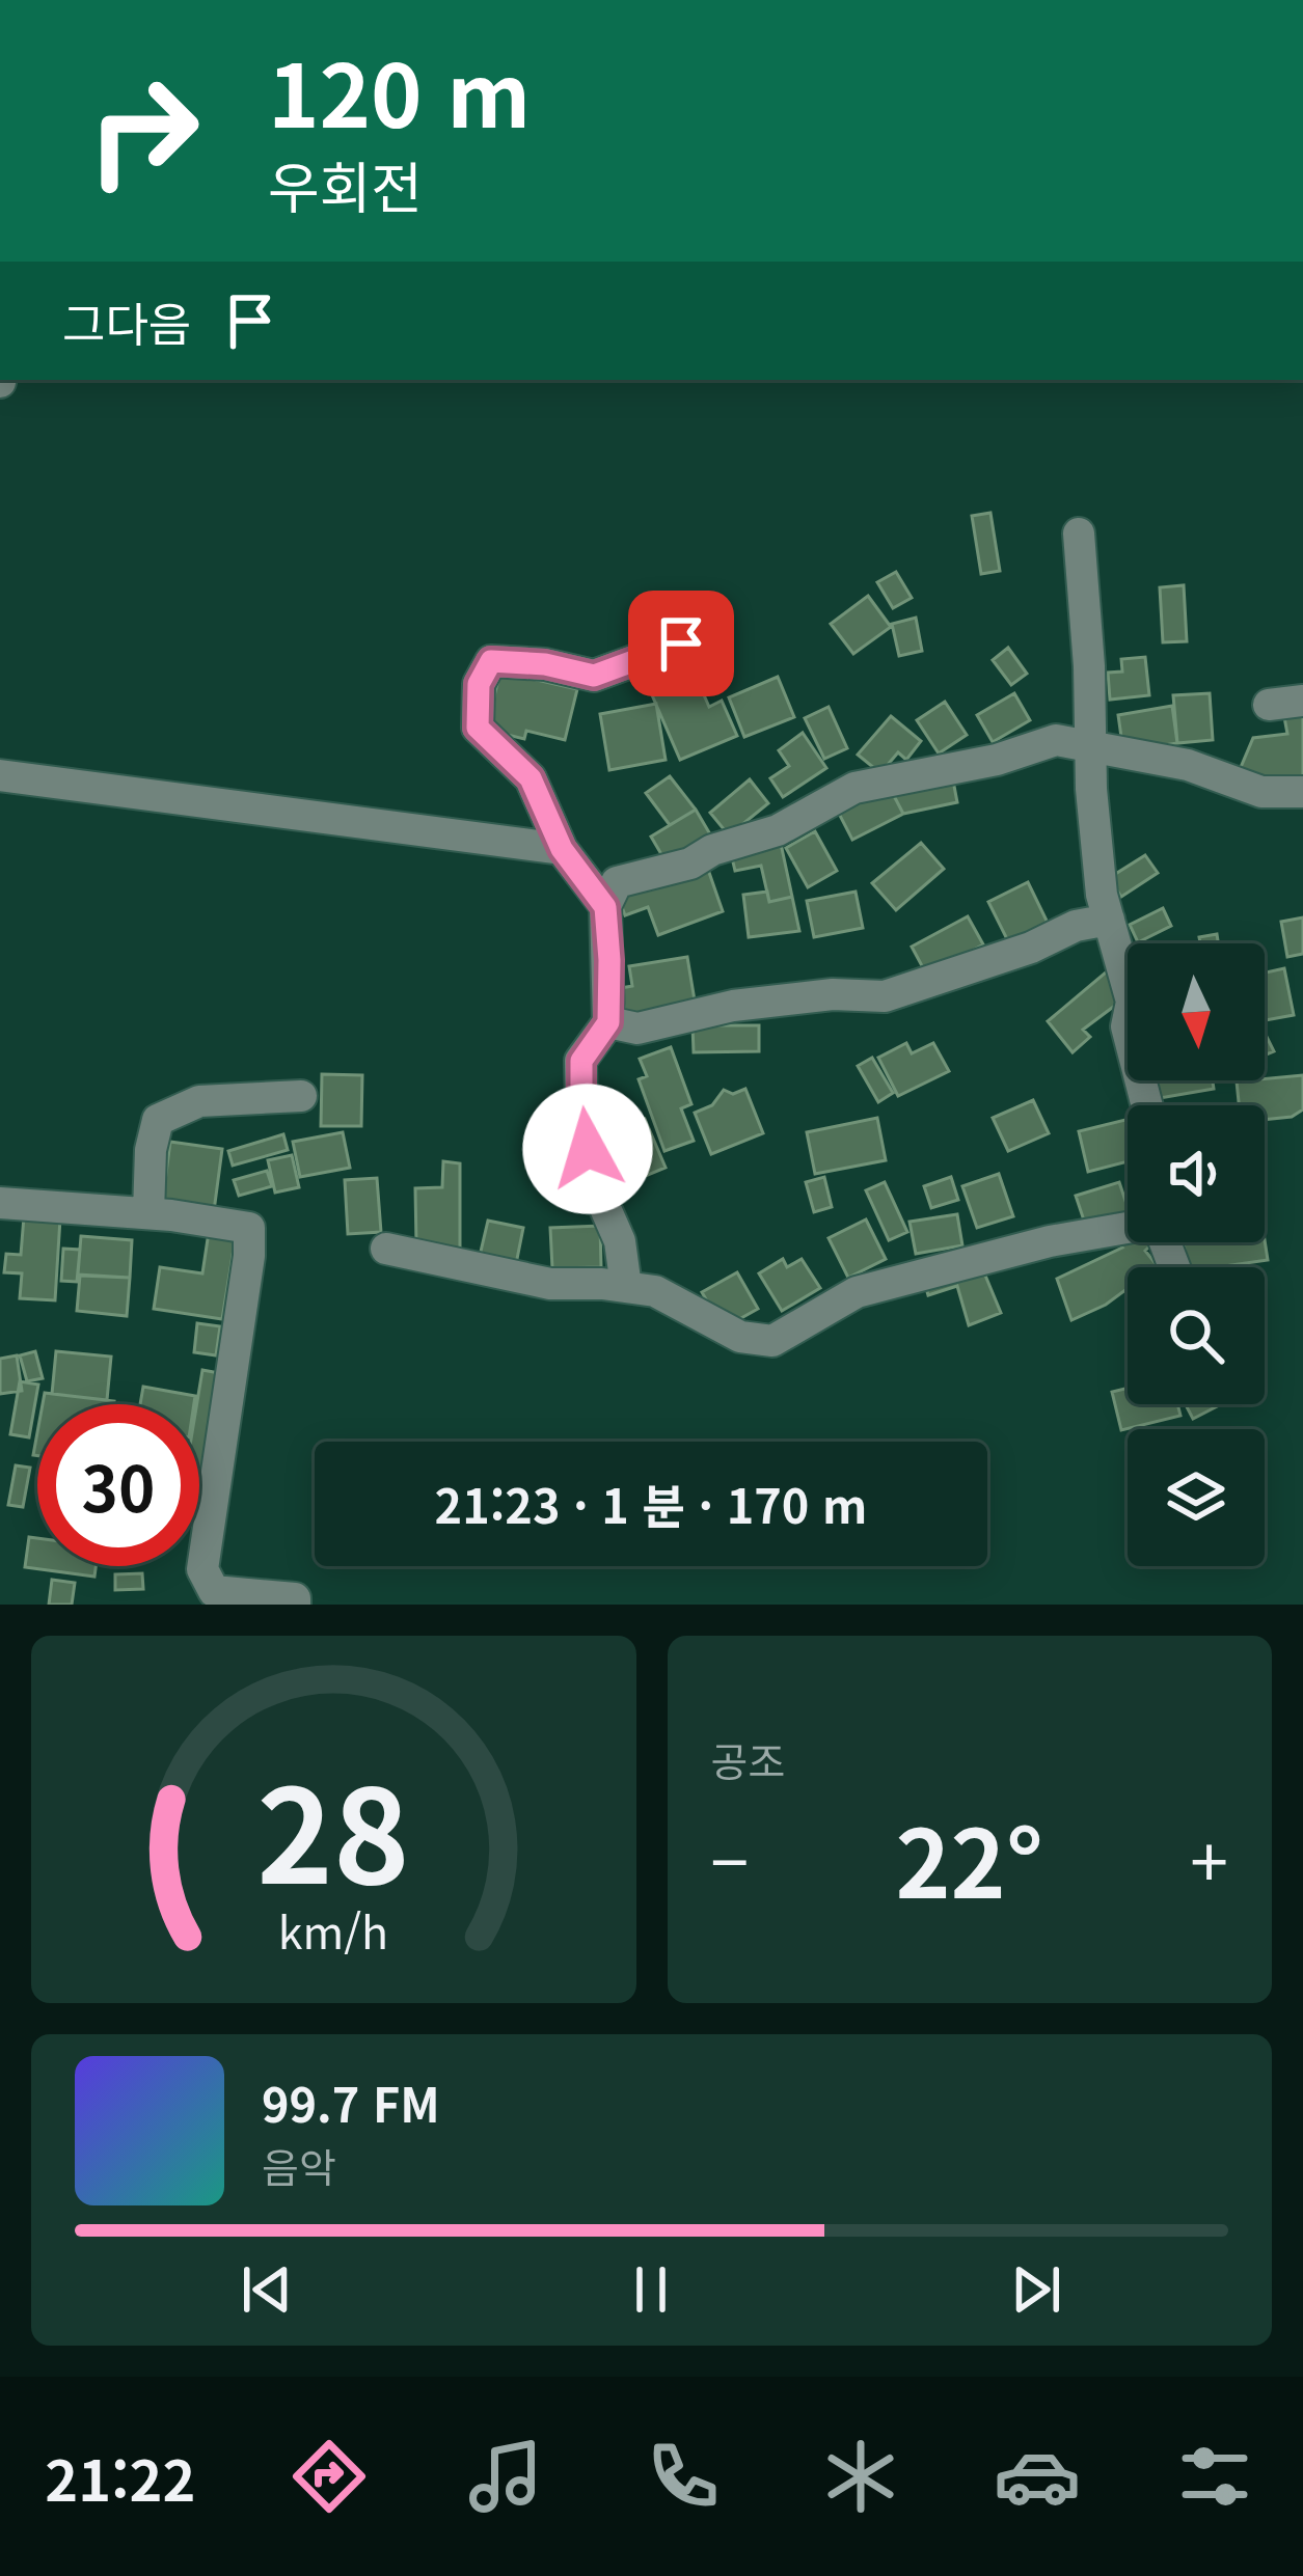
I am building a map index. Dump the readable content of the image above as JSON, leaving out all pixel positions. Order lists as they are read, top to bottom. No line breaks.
{"north":"bottom","page":{"turn":["120 m","우회전"],"then":"그다음","limit":"30","trip":"21:23 · 1 분 · 170 m","tile":"공조","heat":["−","22°","+"],"song":["99.7 FM","음악"],"tabs":"21:22","gauge":["28","km/h"]}}
